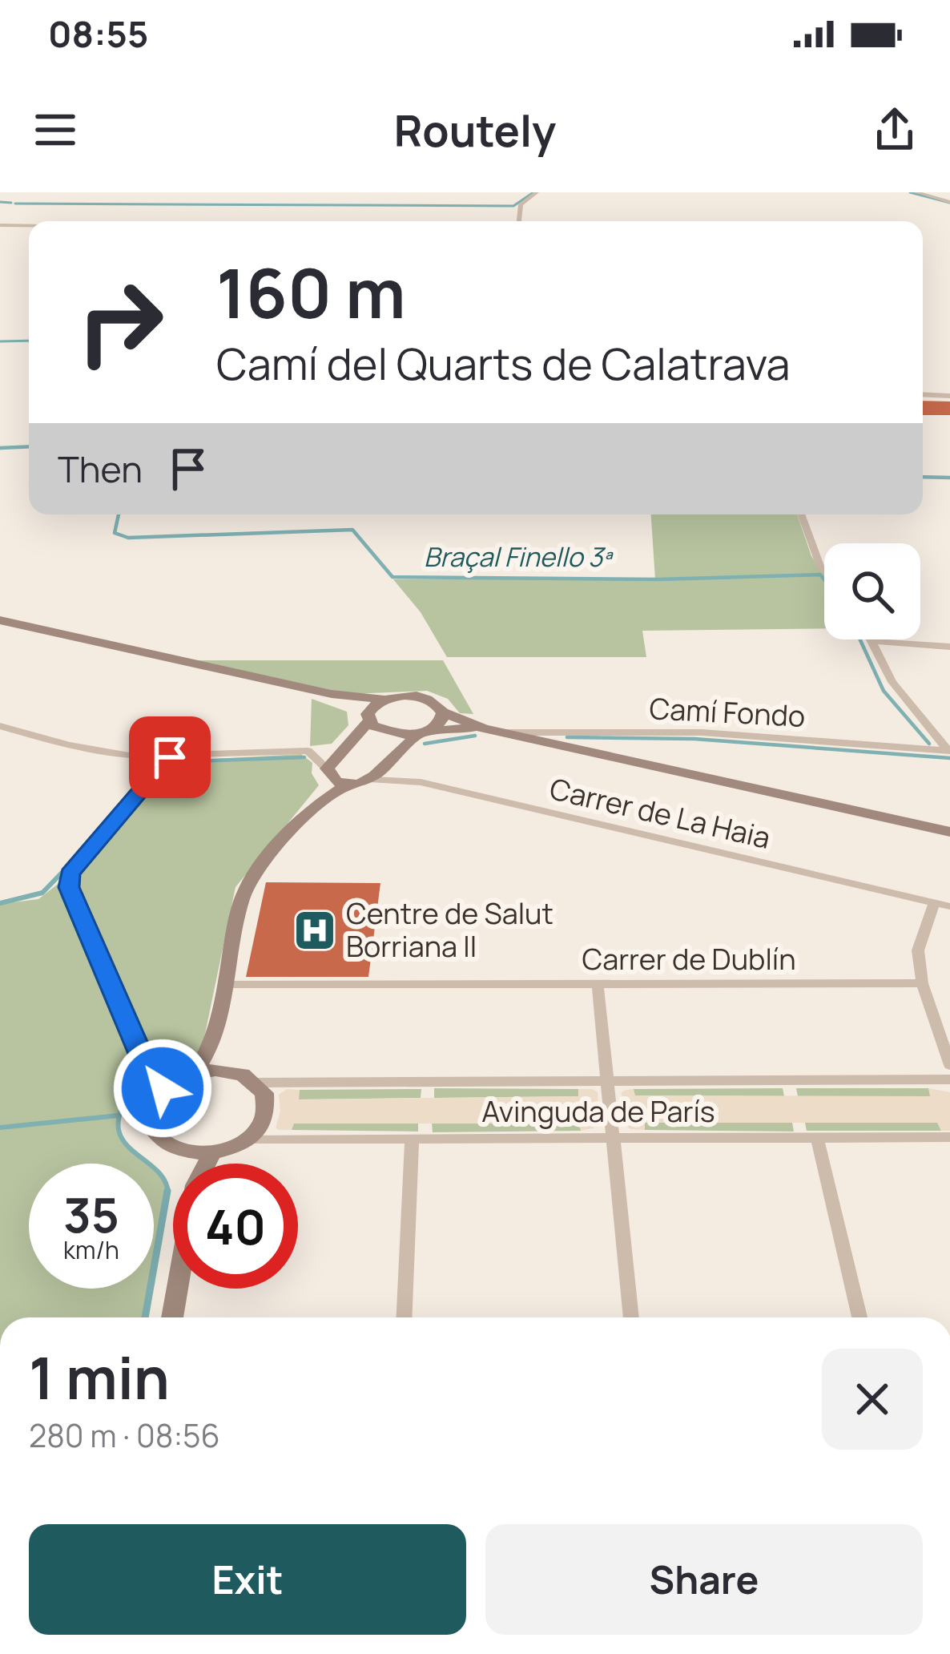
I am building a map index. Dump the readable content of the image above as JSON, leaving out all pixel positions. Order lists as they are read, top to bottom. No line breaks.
{"streets":{"street":["Camí Fondo","Carrer de La Haia","Carrer de Dublín","Avinguda de París"]},"water":["Braçal Finello 3ª"],"places":{"hospital":["Centre de Salut Borriana II"]},"page":{"status":"08:55","header":"Routely","turn":["160 m","Camí del Quarts de Calatrava"],"then":"Then","speed":"35 km/h","limit":"40","heading":["1 min","280 m · 08:56"],"buttons":["Exit","Share"]}}
